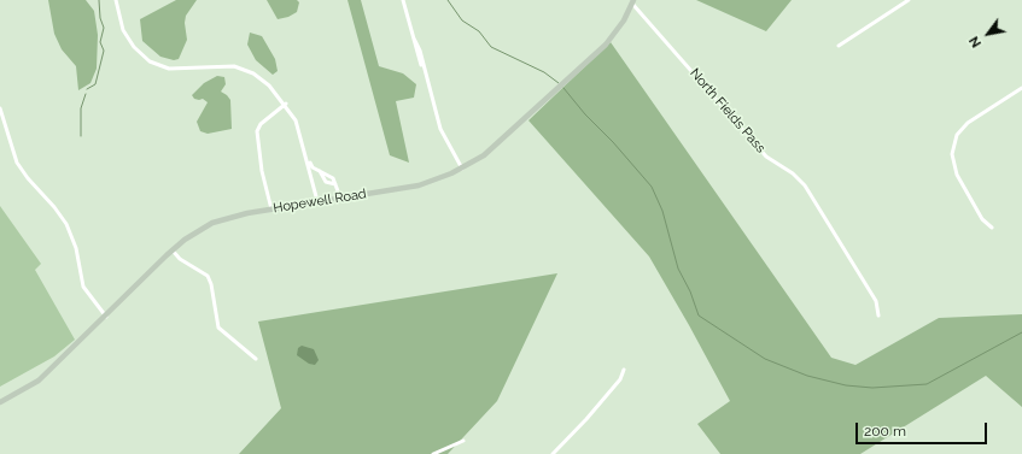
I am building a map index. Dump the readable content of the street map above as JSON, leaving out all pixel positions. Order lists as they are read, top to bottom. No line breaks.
{"streets":{"street":["North Fields Pass","Hopewell Road"]},"crossings":[["North Fields Pass","Hopewell Road"]],"scale_bar":"200 m","north":"bottom left"}
